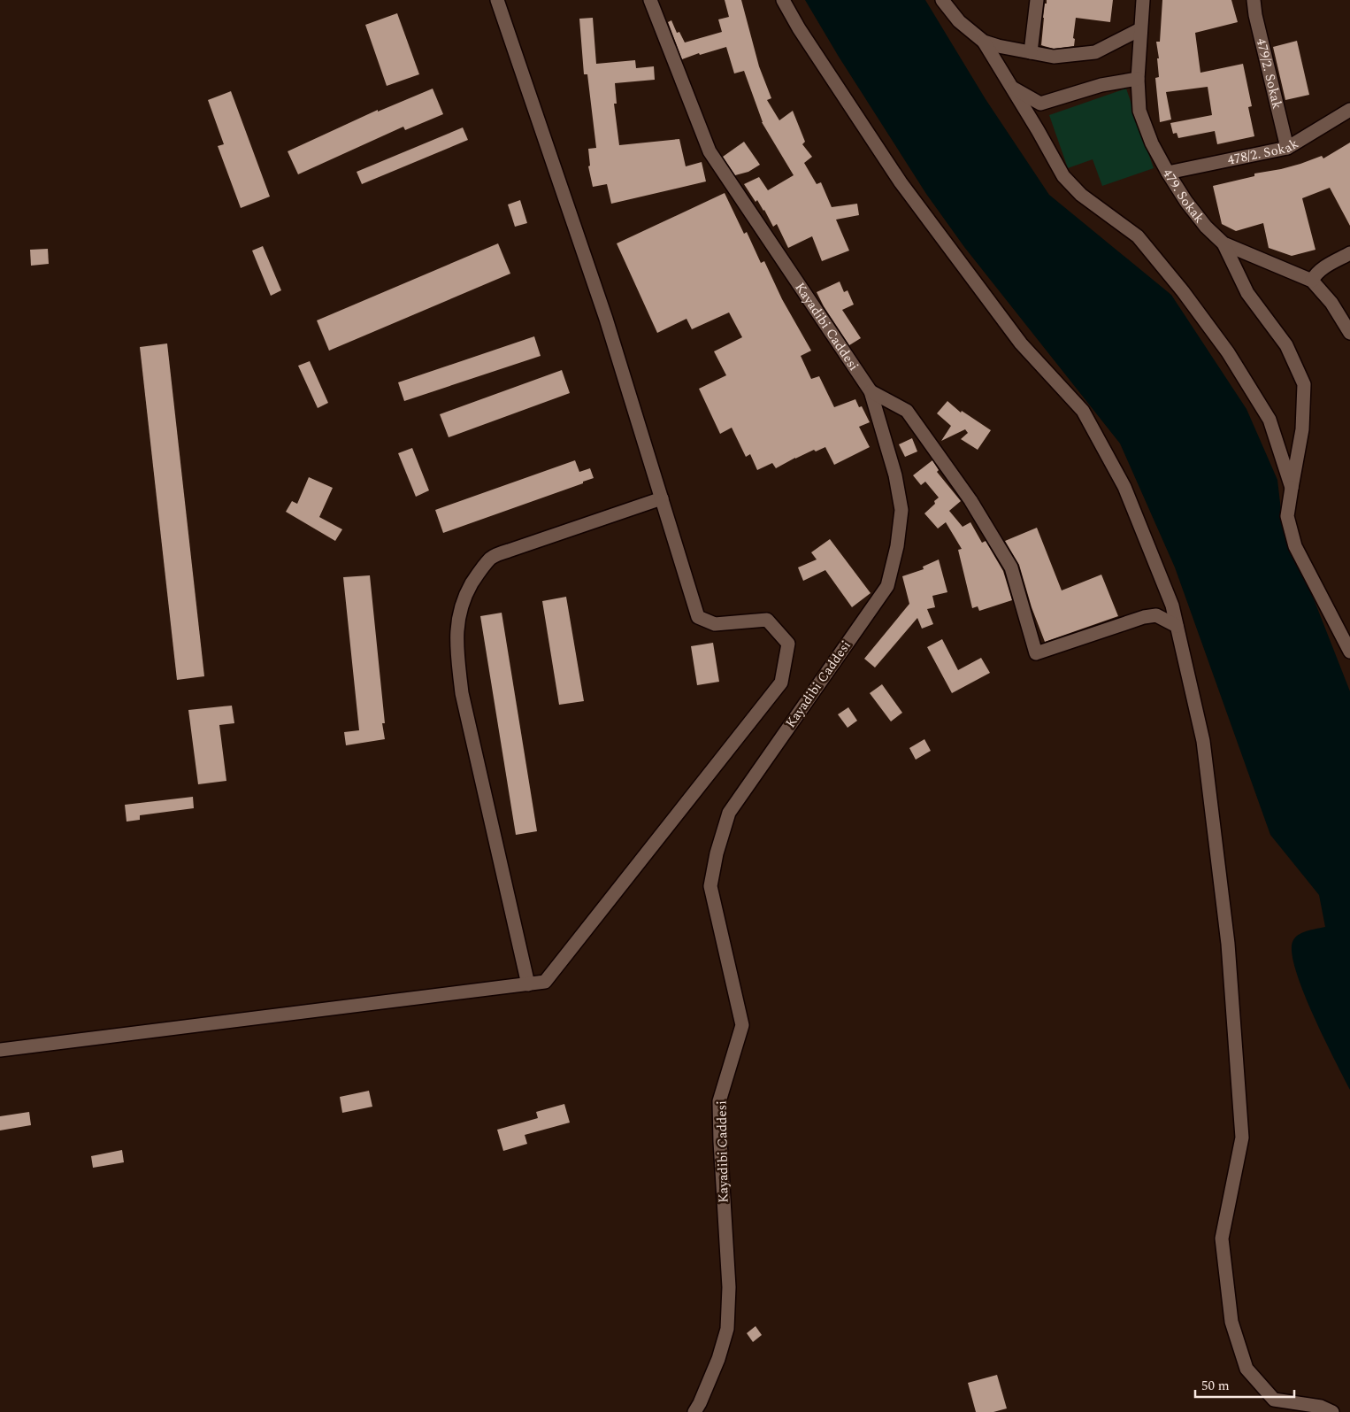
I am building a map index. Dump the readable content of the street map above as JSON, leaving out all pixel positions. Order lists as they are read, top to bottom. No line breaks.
{"streets":{"street":["479/2. Sokak","478/2. Sokak","479. Sokak","Kayadibi Caddesi"]},"crossings":[["479/2. Sokak","478/2. Sokak"],["478/2. Sokak","479. Sokak"]],"scale_bar":"50 m"}
